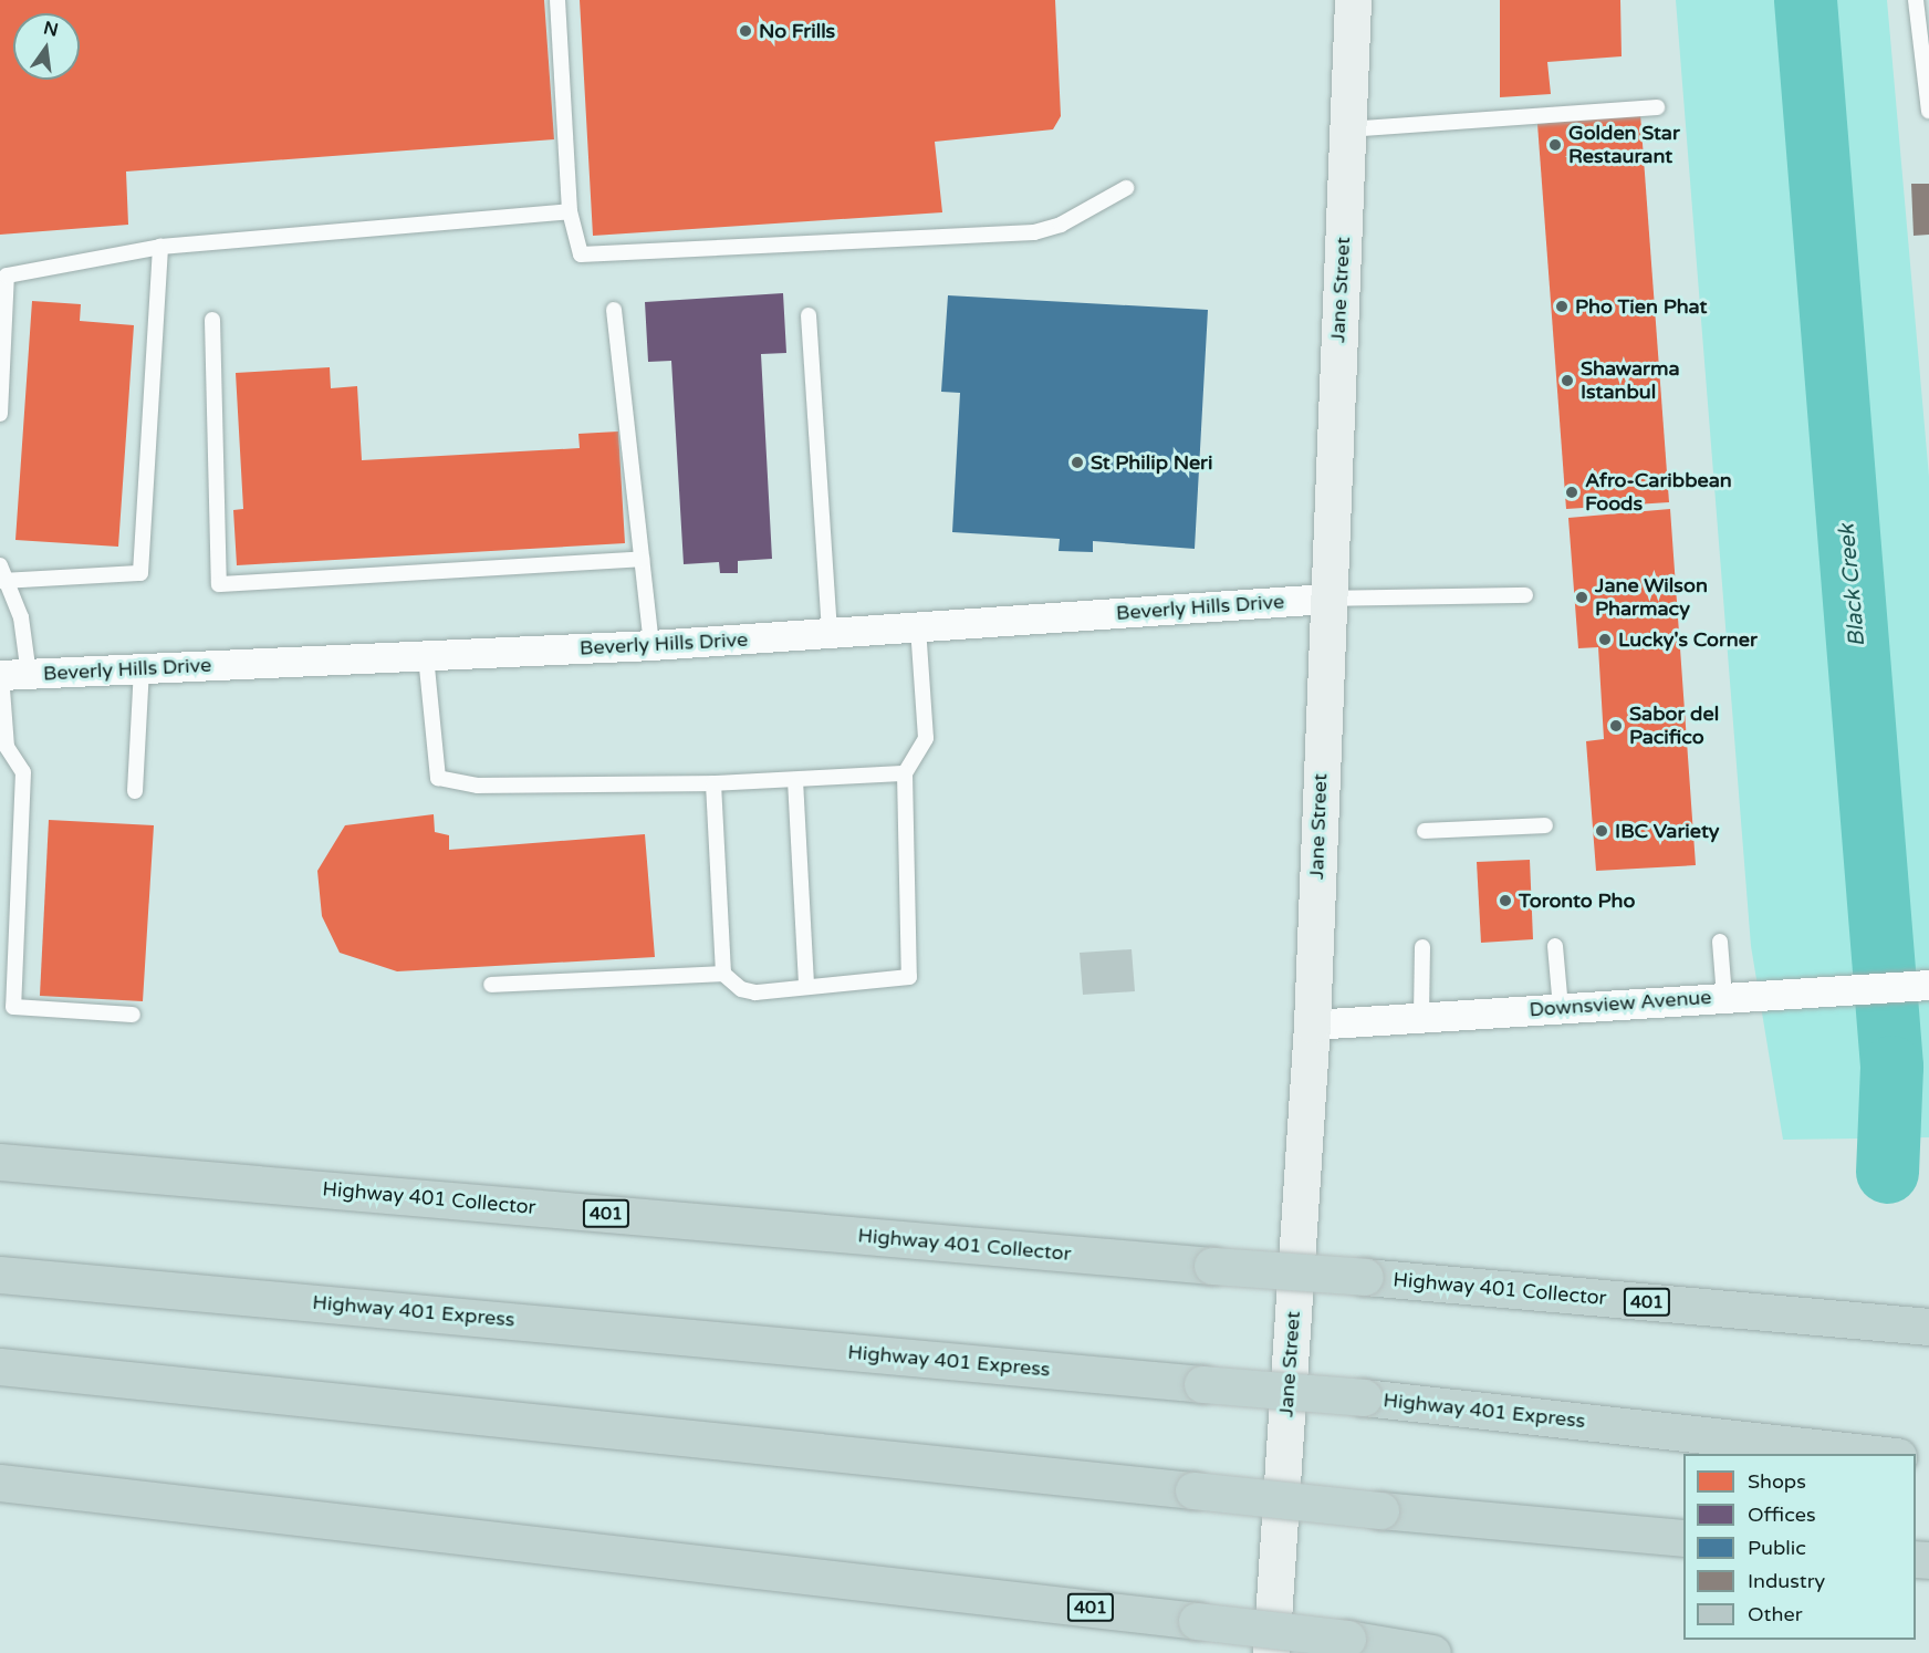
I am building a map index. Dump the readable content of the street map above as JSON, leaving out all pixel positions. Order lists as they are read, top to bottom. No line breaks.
{"streets":{"highway":["Highway 401 Collector","401","Highway 401 Express"],"main road":["Jane Street"],"street":["Beverly Hills Drive","Downsview Avenue"]},"crossings":[["Jane Street","Beverly Hills Drive"],["Jane Street","Downsview Avenue"]],"water":["Black Creek"],"places":["No Frills","Golden Star Restaurant","Pho Tien Phat","Shawarma Istanbul","St Philip Neri","Afro-Caribbean Foods","Jane Wilson Pharmacy","Lucky's Corner","Sabor del Pacifico","IBC Variety","Toronto Pho"],"legend":["Shops","Offices","Public","Industry","Other"],"north":"top"}
